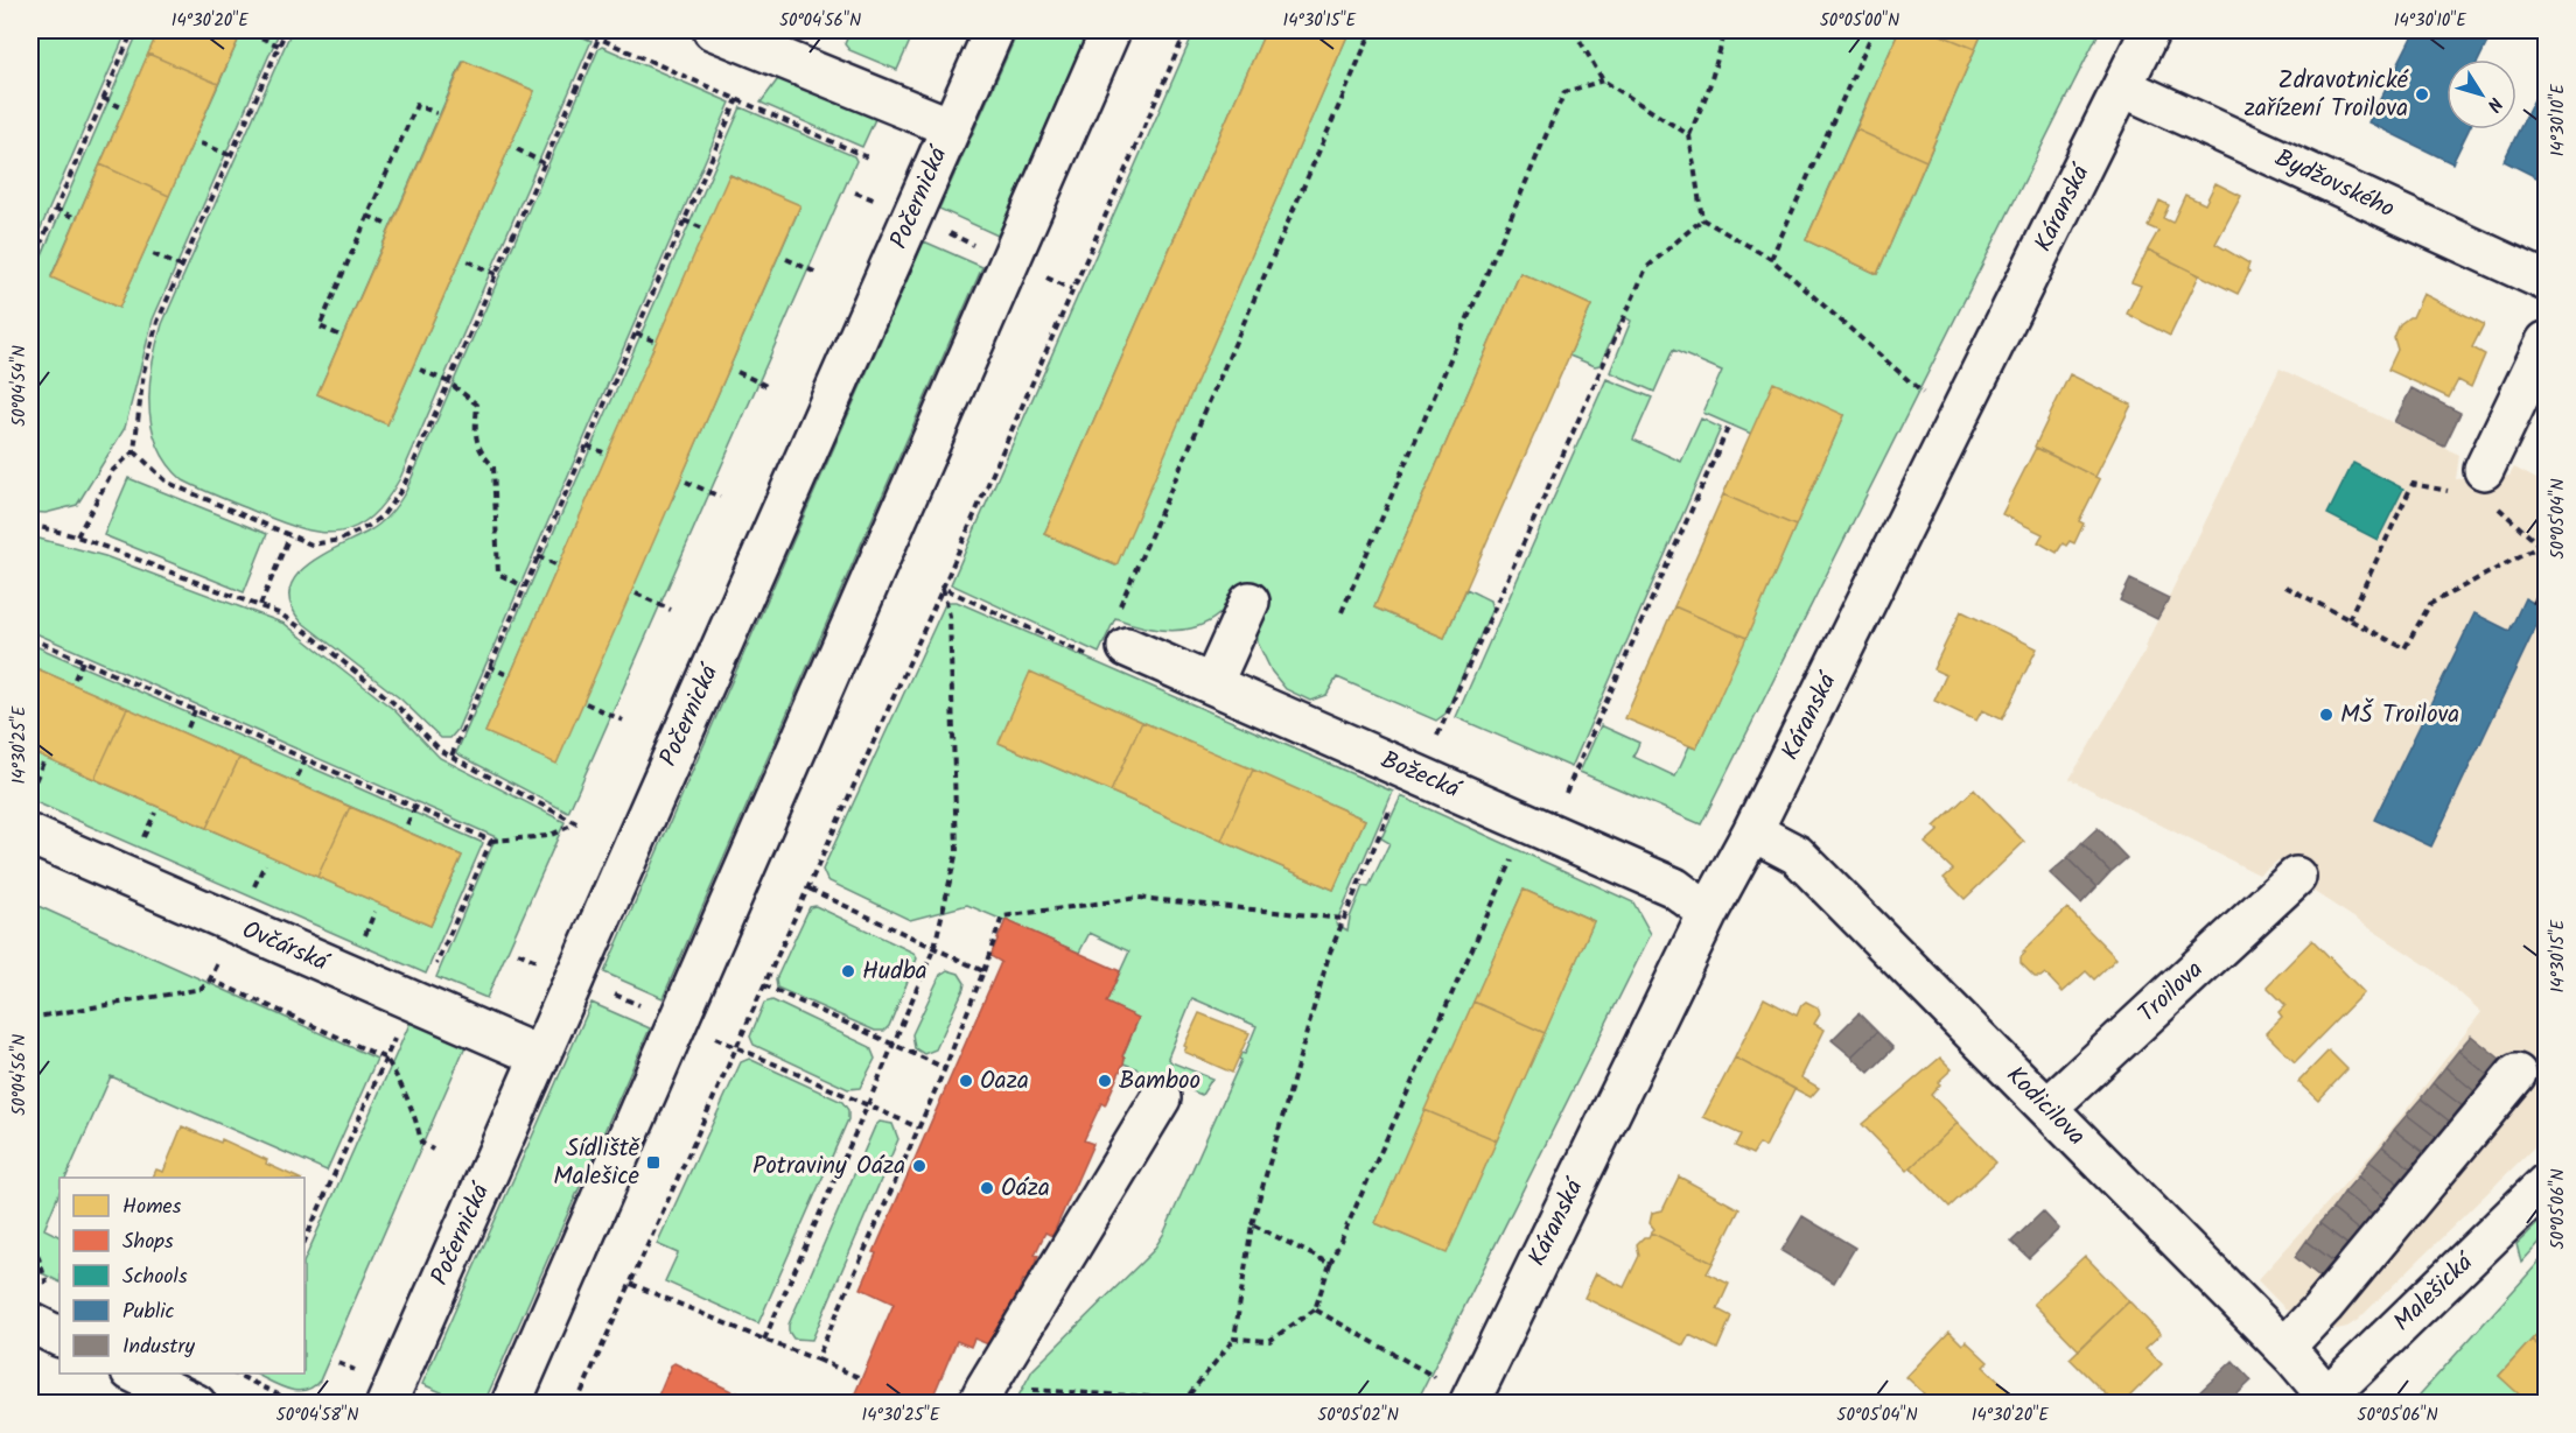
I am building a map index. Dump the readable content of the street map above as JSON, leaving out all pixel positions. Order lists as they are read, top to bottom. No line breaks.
{"streets":{"street":["Bydžovského","Počernická","Káranská","Božecká","Ovčárská","Troilova","Kodicilova","Malešická"]},"crossings":[["Bydžovského","Káranská"],["Počernická","Ovčárská"],["Káranská","Božecká"],["Káranská","Kodicilova"],["Troilova","Kodicilova"],["Kodicilova","Malešická"]],"places":{"other":["Zdravotnické zařízení Troilova","MŠ Troilova","Hudba","Oaza","Bamboo","Potraviny Oáza","Oáza"],"transit":["Sídliště Malešice"]},"legend":["Homes","Shops","Schools","Public","Industry"],"north":"bottom right","coordinates":["14°30'20\"E","50°04'56\"N","14°30'15\"E","50°05'00\"N","14°30'10\"E","50°04'54\"N","50°05'04\"N","14°30'25\"E","50°05'06\"N","50°04'58\"N","50°05'02\"N"]}
